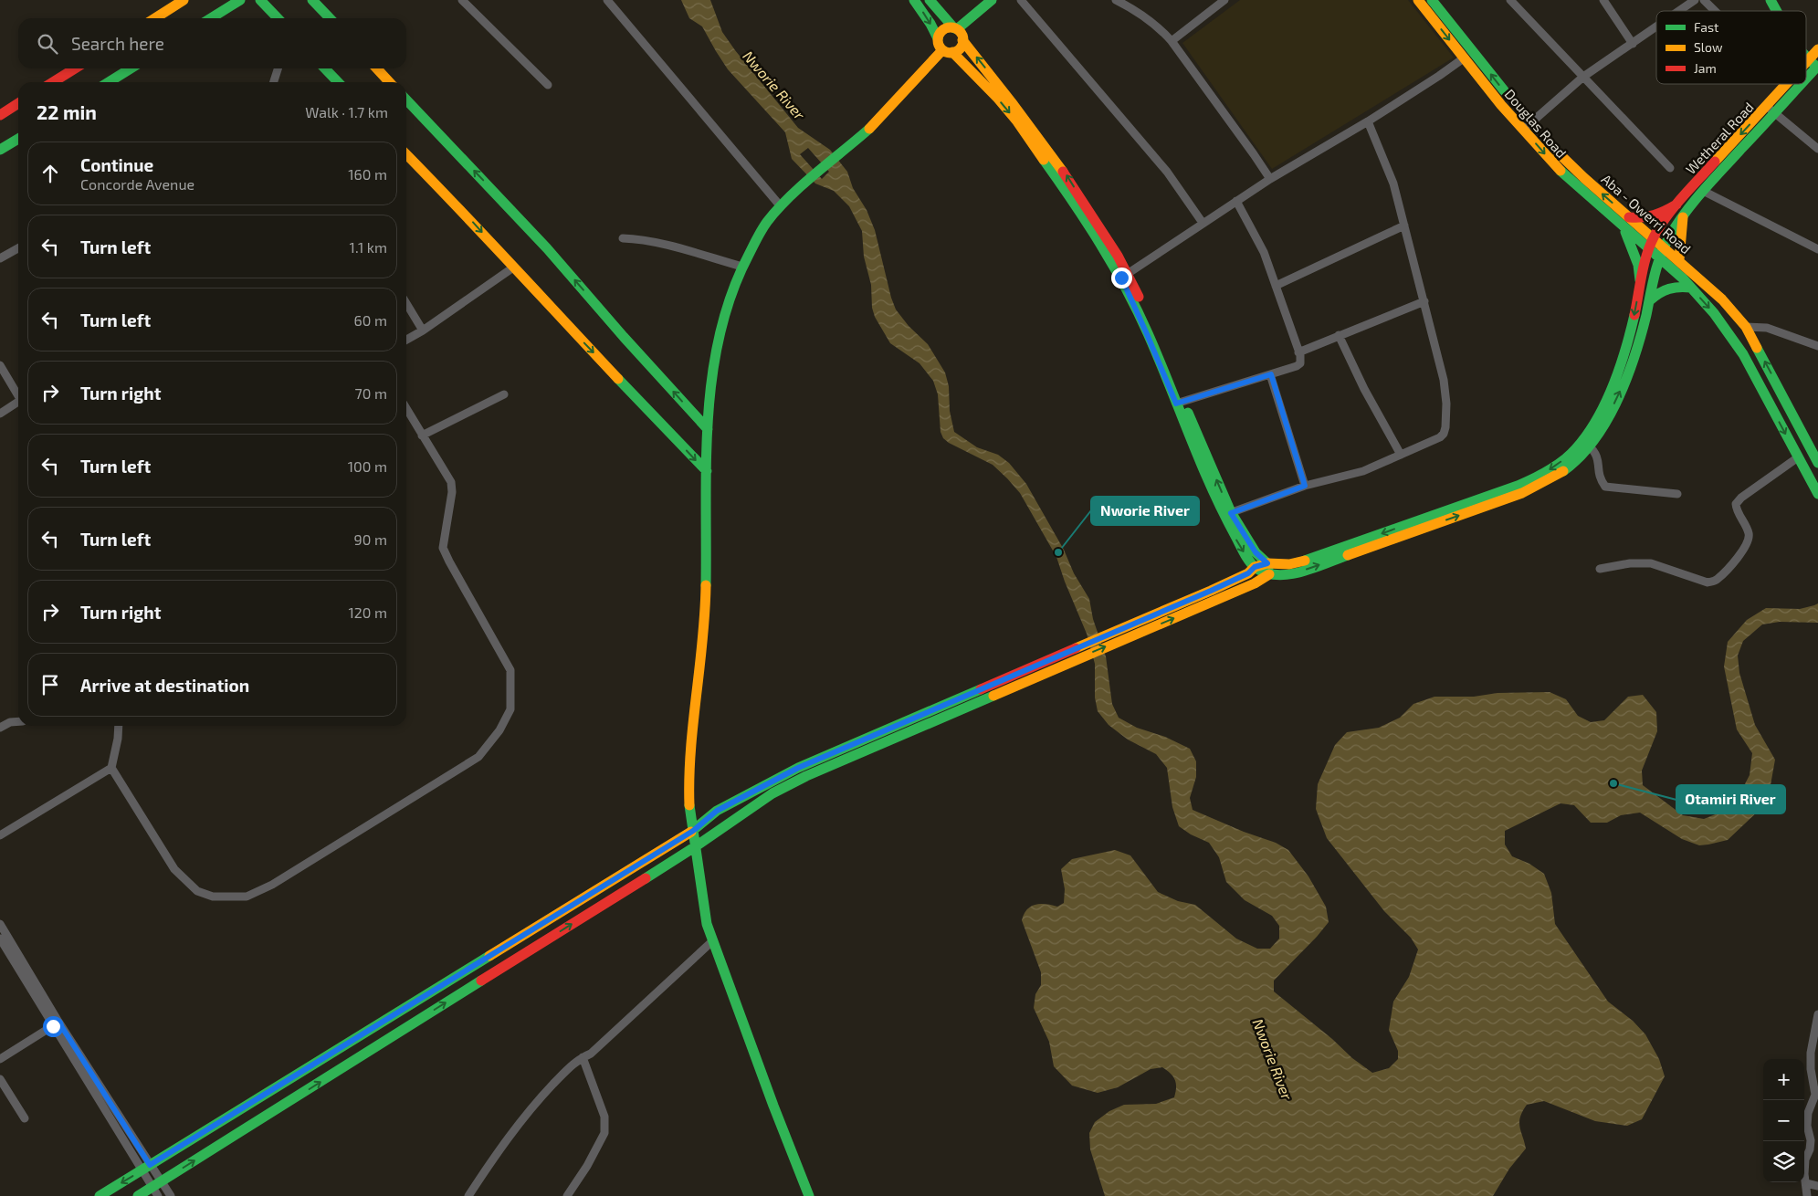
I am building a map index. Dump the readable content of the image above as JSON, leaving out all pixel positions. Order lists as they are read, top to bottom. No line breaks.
{"streets":{"main road":["Douglas Road","Wetheral Road","Aba - Owerri Road"]},"crossings":[["Douglas Road","Wetheral Road"],["Douglas Road","Aba - Owerri Road"],["Wetheral Road","Aba - Owerri Road"]],"one_way":["Douglas Road"],"water":["Nworie River"],"places":["Nworie River","Otamiri River"],"legend":["Fast","Slow","Jam"],"page":{"search":"Search here","heading":["22 min","Walk · 1.7 km"],"list":[["Continue","Concorde Avenue","160 m"],["Turn left","1.1 km"],["Turn left","60 m"],["Turn right","70 m"],["Turn left","100 m"],["Turn left","90 m"],["Turn right","120 m"],"Arrive at destination"],"map_buttons":["+","−"]}}
